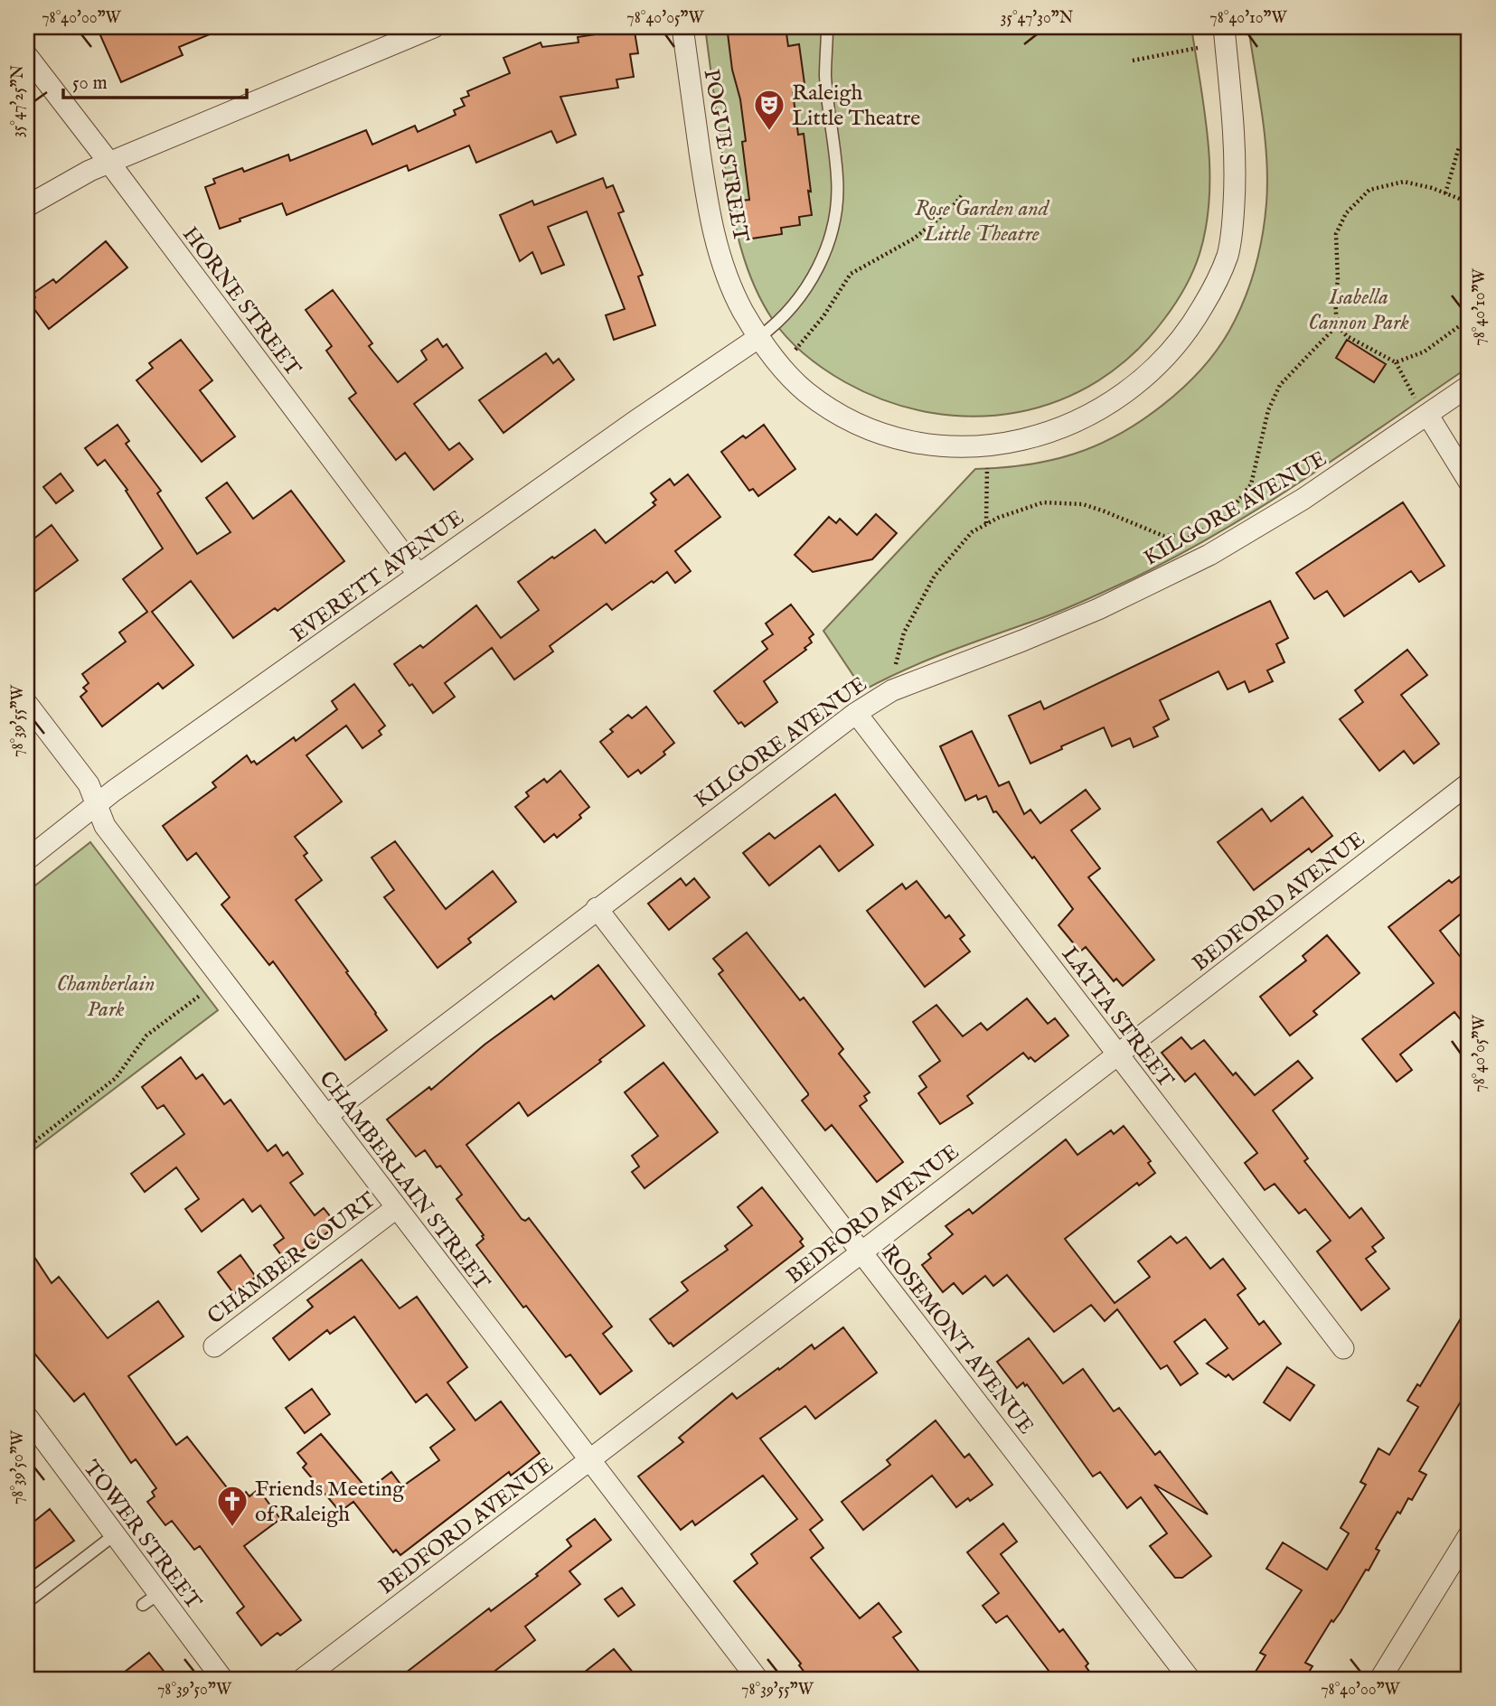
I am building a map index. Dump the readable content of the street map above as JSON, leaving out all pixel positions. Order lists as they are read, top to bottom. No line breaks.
{"streets":{"street":["POGUE STREET","HORNE STREET","KILGORE AVENUE","EVERETT AVENUE","BEDFORD AVENUE","LATTA STREET","CHAMBERLAIN STREET","CHAMBER COURT","ROSEMONT AVENUE","TOWER STREET"]},"crossings":[["POGUE STREET","EVERETT AVENUE"],["HORNE STREET","EVERETT AVENUE"],["KILGORE AVENUE","LATTA STREET"],["KILGORE AVENUE","CHAMBERLAIN STREET"],["KILGORE AVENUE","ROSEMONT AVENUE"],["EVERETT AVENUE","CHAMBERLAIN STREET"],["BEDFORD AVENUE","LATTA STREET"],["BEDFORD AVENUE","CHAMBERLAIN STREET"],["BEDFORD AVENUE","ROSEMONT AVENUE"],["CHAMBERLAIN STREET","CHAMBER COURT"]],"parks":["Rose Garden and Little Theatre","Isabella Cannon Park","Chamberlain Park"],"places":{"theatre":["Raleigh Little Theatre"],"church":["Friends Meeting of Raleigh"]},"scale_bar":"50 m","coordinates":["78°40'00\"W","78°40'05\"W","35°47'30\"N","78°40'10\"W","35°47'25\"N","78°39'55\"W","78°39'50\"W"]}
